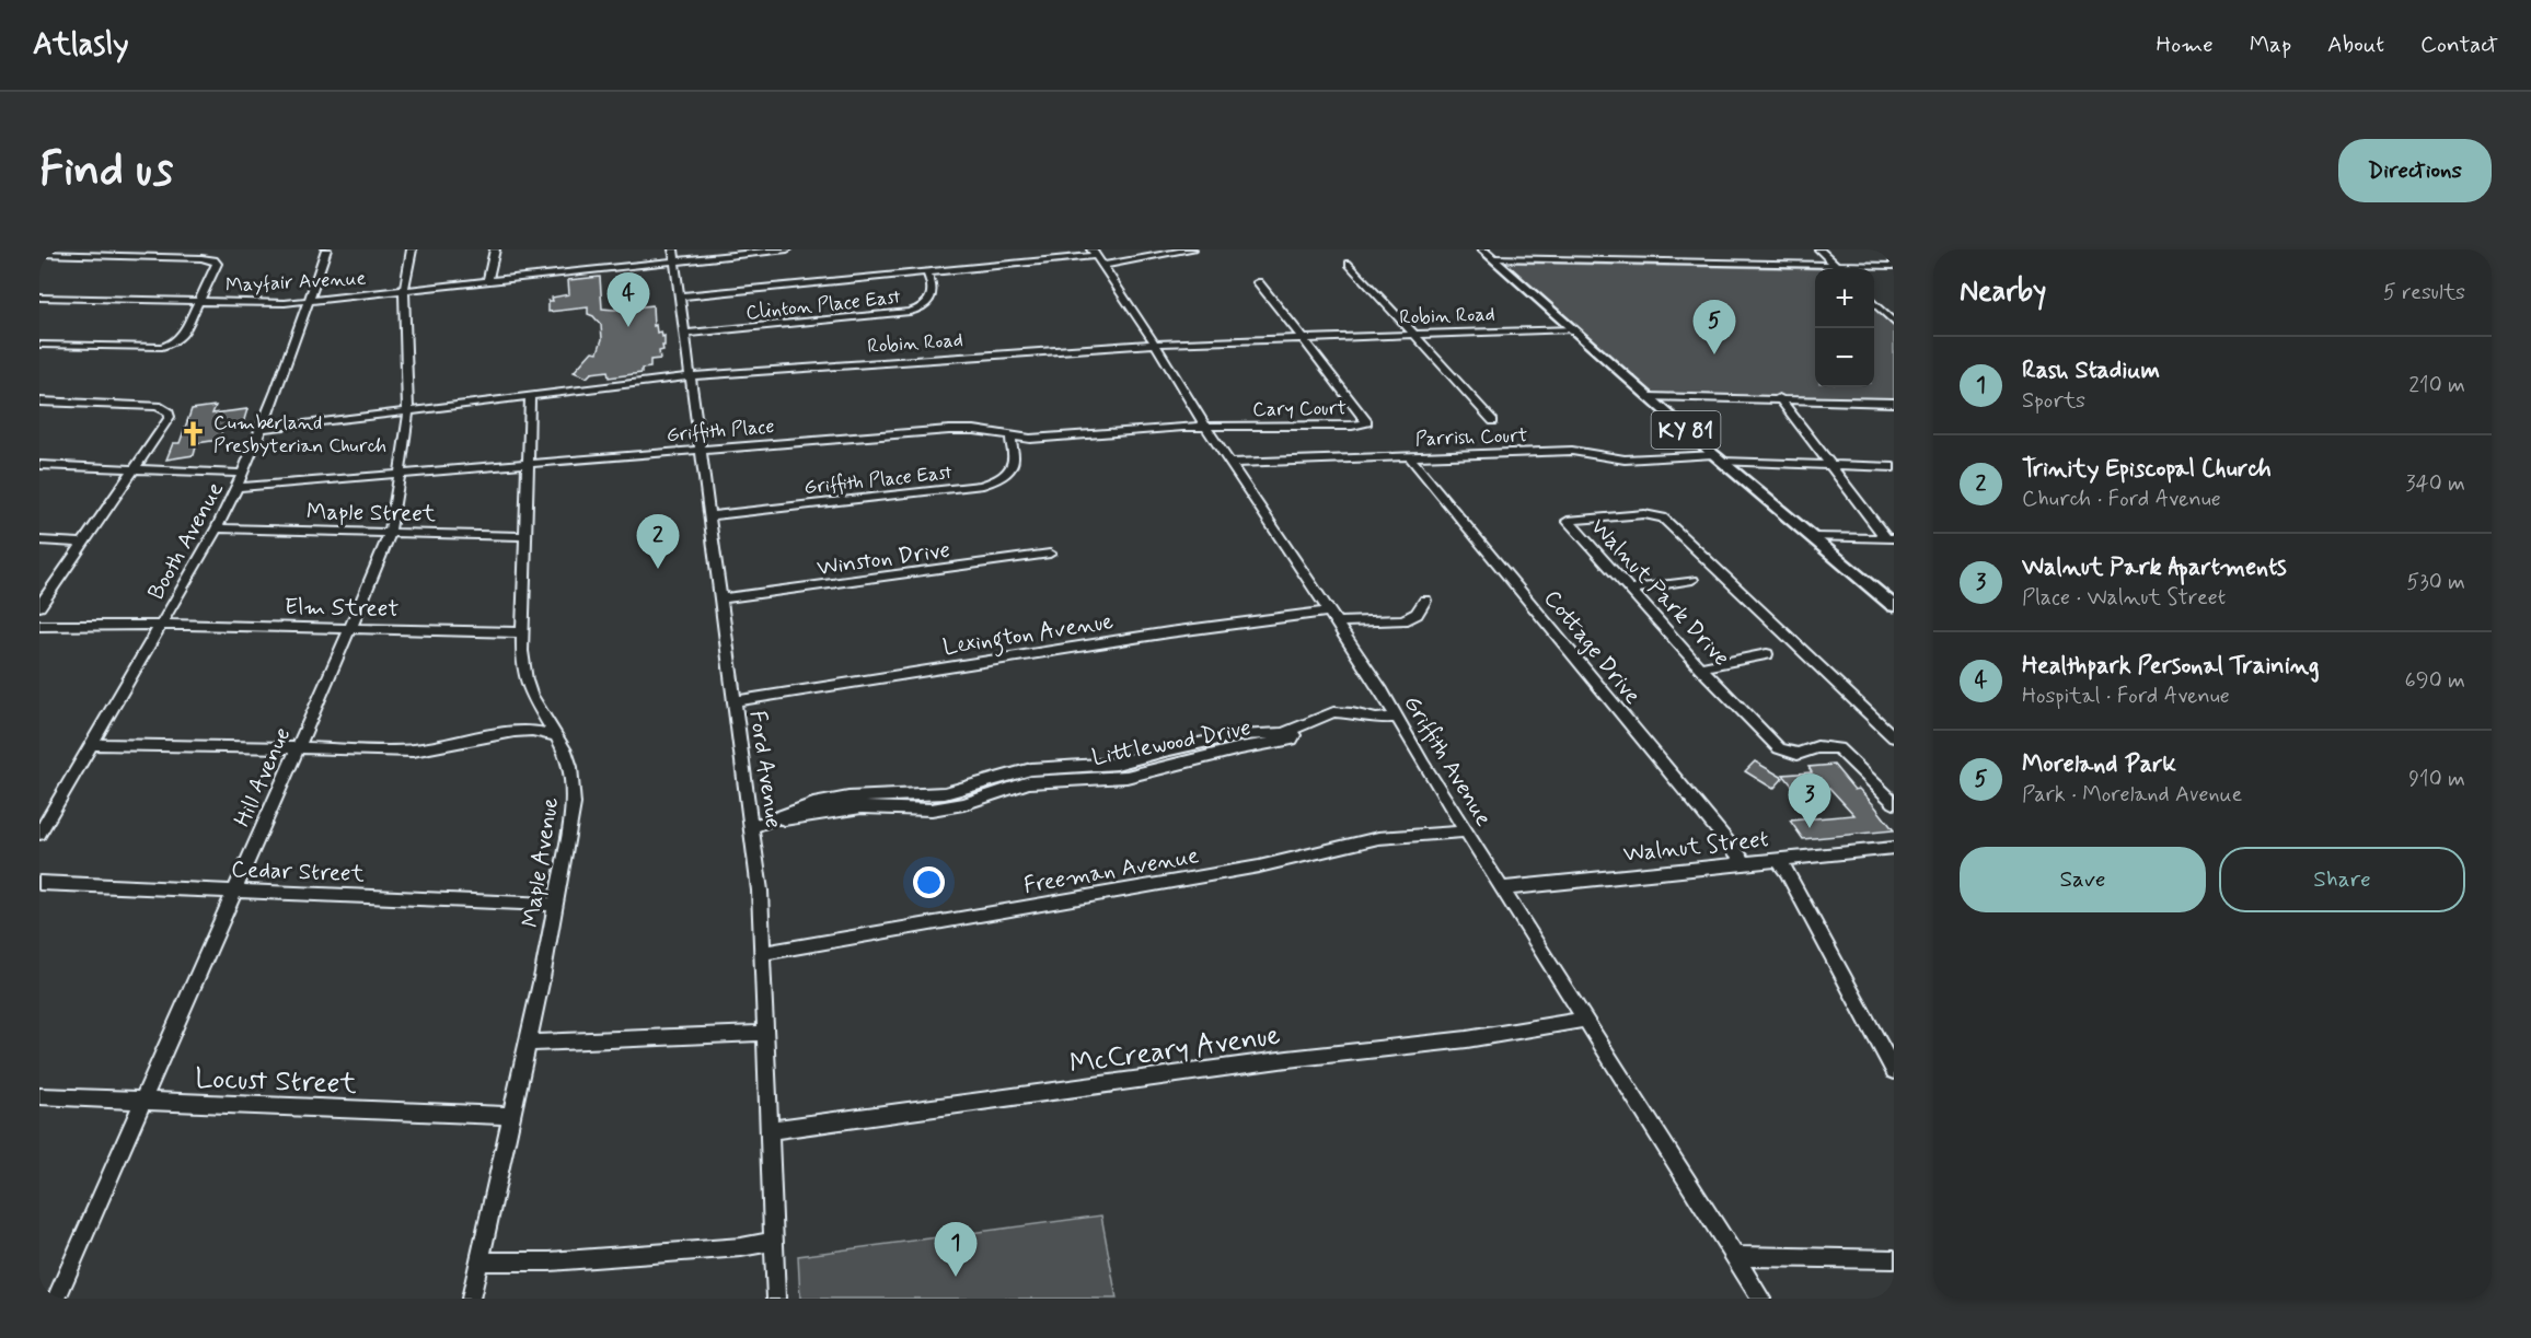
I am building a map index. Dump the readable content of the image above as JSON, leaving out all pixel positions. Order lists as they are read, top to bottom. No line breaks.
{"streets":{"main road":["KY 81"],"street":["Mayfair Avenue","Clinton Place East","Robin Road","Cary Court","Griffith Place","Parrish Court","Griffith Place East","Maple Street","Booth Avenue","Winston Drive","Walnut Park Drive","Elm Street","Lexington Avenue","Cottage Drive","Littlewood Drive","Griffith Avenue","Ford Avenue","Hill Avenue","Walnut Street","Maple Avenue","Freeman Avenue","Cedar Street","McCreary Avenue","Locust Street"]},"crossings":[["Mayfair Avenue","Booth Avenue"],["Mayfair Avenue","Ford Avenue"],["Mayfair Avenue","Hill Avenue"],["Clinton Place East","Ford Avenue"],["Robin Road","Cary Court"],["Robin Road","KY 81"],["Robin Road","Booth Avenue"],["Robin Road","Griffith Avenue"],["Robin Road","Ford Avenue"],["Robin Road","Hill Avenue"],["Robin Road","Maple Avenue"],["Cary Court","Griffith Place"],["Cary Court","Griffith Avenue"],["Griffith Place","Griffith Place East"],["Griffith Place","Booth Avenue"],["Griffith Place","Griffith Avenue"],["Griffith Place","Ford Avenue"],["Griffith Place","Hill Avenue"],["Griffith Place","Maple Avenue"],["KY 81","Parrish Court"],["Parrish Court","Cottage Drive"],["Parrish Court","Griffith Avenue"],["Griffith Place East","Ford Avenue"],["Maple Street","Booth Avenue"],["Maple Street","Hill Avenue"],["Maple Street","Maple Avenue"],["Booth Avenue","Elm Street"],["Winston Drive","Ford Avenue"],["Elm Street","Hill Avenue"],["Elm Street","Maple Avenue"],["Lexington Avenue","Griffith Avenue"],["Lexington Avenue","Ford Avenue"],["Cottage Drive","Walnut Street"],["Littlewood Drive","Griffith Avenue"],["Littlewood Drive","Ford Avenue"],["Griffith Avenue","Walnut Street"],["Griffith Avenue","Freeman Avenue"],["Griffith Avenue","McCreary Avenue"],["Ford Avenue","Freeman Avenue"],["Ford Avenue","McCreary Avenue"],["Hill Avenue","Cedar Street"],["Hill Avenue","Locust Street"],["Maple Avenue","Cedar Street"],["Maple Avenue","Locust Street"]],"places":{"church":["Cumberland Presbyterian Church"]},"page":{"header":"Atlasly","nav":["Home","Map","About","Contact"],"buttons":["Directions",["Save","Share"]],"title":"Find us","heading":["Nearby","5 results"],"map_buttons":["+","−"],"pins":["4","5","2","3","1"],"list":[{"mark":"1","name":"Rash Stadium","note":"Sports","value":"210 m"},{"mark":"2","name":"Trinity Episcopal Church","note":"Church · Ford Avenue","value":"340 m"},{"mark":"3","name":"Walnut Park Apartments","note":"Place · Walnut Street","value":"530 m"},{"mark":"4","name":"Healthpark Personal Training","note":"Hospital · Ford Avenue","value":"690 m"},{"mark":"5","name":"Moreland Park","note":"Park · Moreland Avenue","value":"910 m"}]}}
